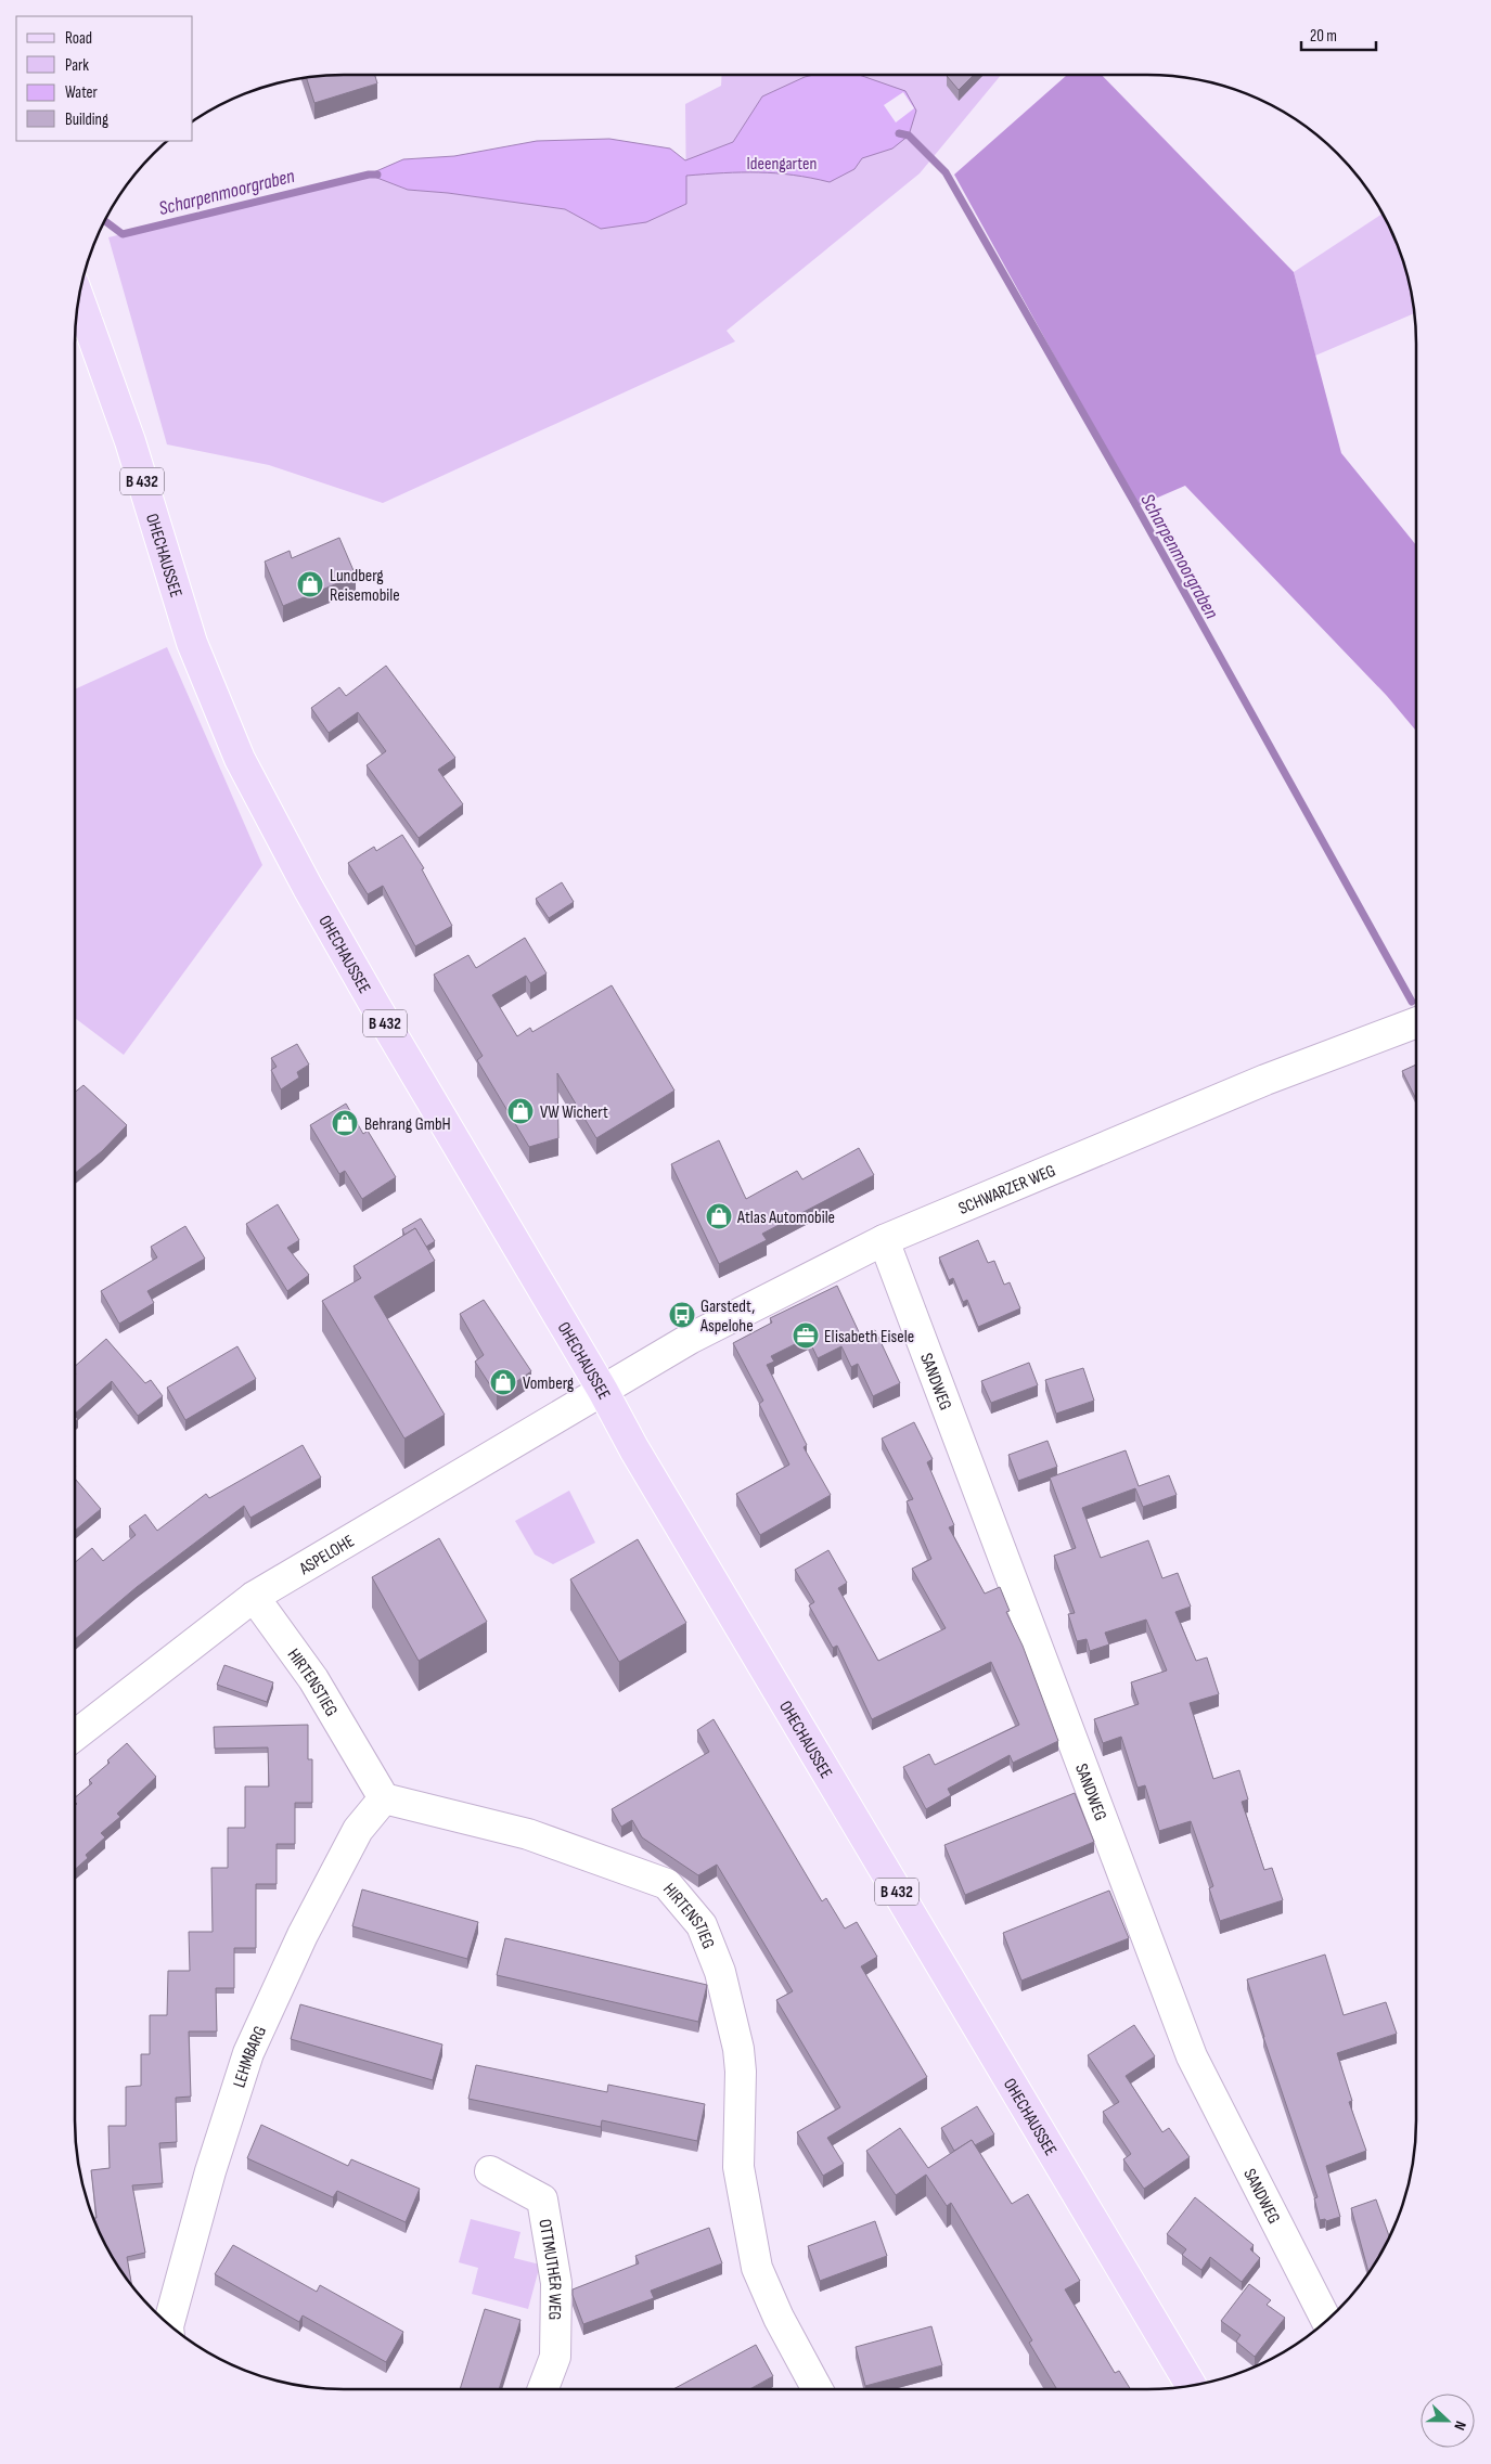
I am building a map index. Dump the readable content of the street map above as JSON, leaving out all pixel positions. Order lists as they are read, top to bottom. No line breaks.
{"streets":{"main road":["B 432","OHECHAUSSEE"],"street":["SCHWARZER WEG","SANDWEG","ASPELOHE","HIRTENSTIEG","LEHMBARG","OTTMUTHER WEG"]},"crossings":[["OHECHAUSSEE","SCHWARZER WEG"],["OHECHAUSSEE","ASPELOHE"],["SCHWARZER WEG","SANDWEG"],["SCHWARZER WEG","ASPELOHE"],["ASPELOHE","HIRTENSTIEG"],["HIRTENSTIEG","LEHMBARG"]],"water":["Scharpenmoorgraben"],"parks":["Ideengarten"],"places":{"shop":["Lundberg Reisemobile","VW Wichert","Behrang GmbH","Atlas Automobile","Vomberg"],"bus stop":["Garstedt, Aspelohe"],"office":["Elisabeth Eisele"]},"legend":["Road","Park","Water","Building"],"scale_bar":"20 m","north":"right"}
